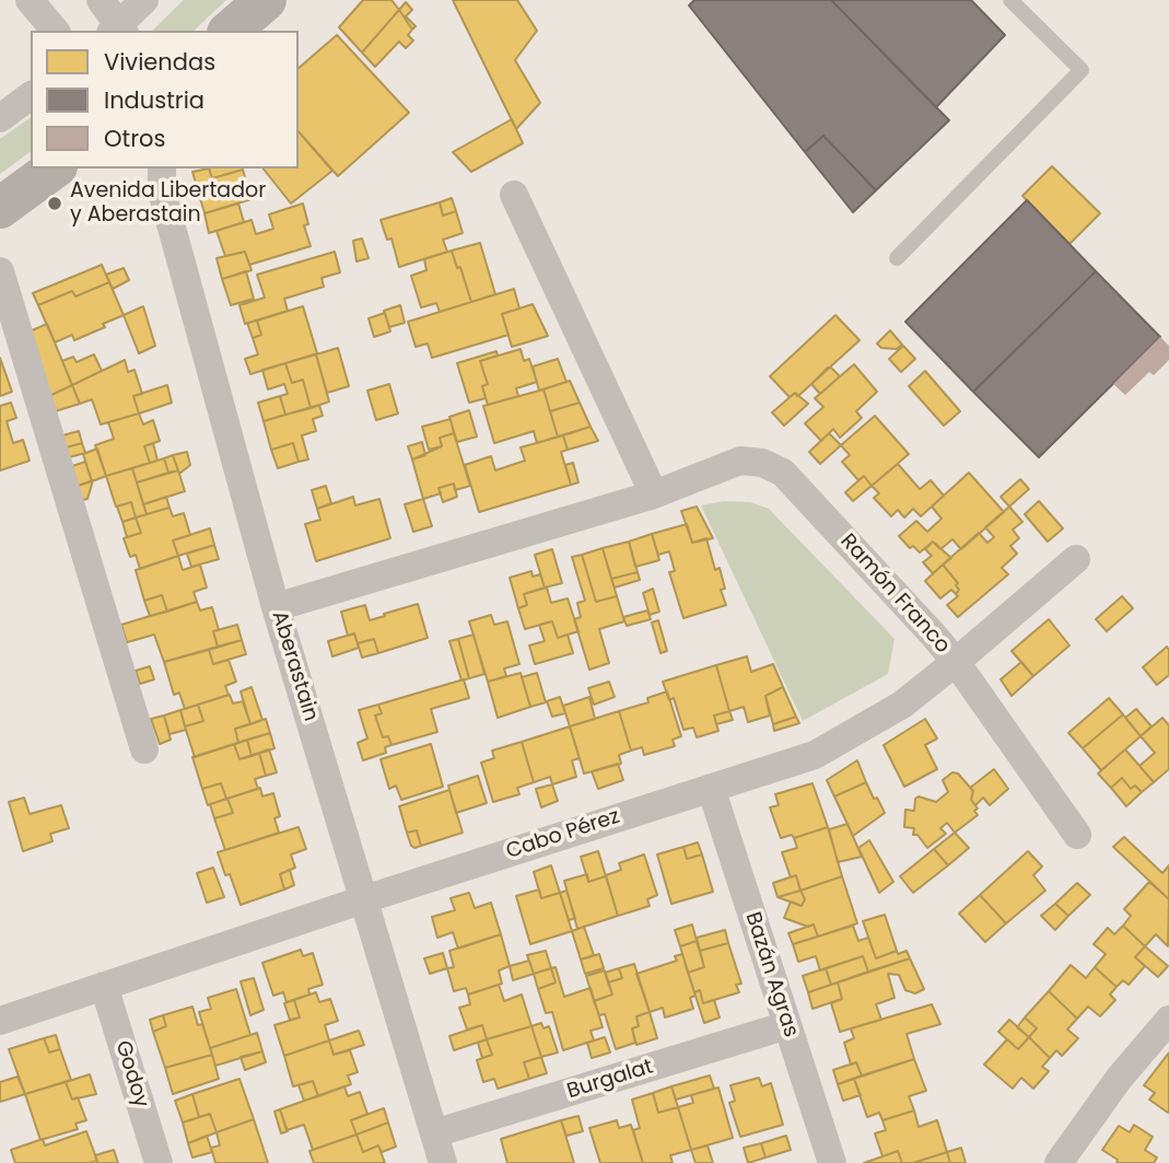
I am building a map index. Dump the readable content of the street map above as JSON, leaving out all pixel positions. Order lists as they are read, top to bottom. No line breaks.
{"streets":{"street":["Ramón Franco","Aberastain","Cabo Pérez","Bazán Agras","Godoy","Burgalat"]},"crossings":[["Ramón Franco","Aberastain"],["Ramón Franco","Cabo Pérez"],["Aberastain","Cabo Pérez"],["Aberastain","Burgalat"],["Cabo Pérez","Bazán Agras"],["Cabo Pérez","Godoy"],["Bazán Agras","Burgalat"]],"places":["Avenida Libertador y Aberastain"],"legend":["Viviendas","Industria","Otros"]}
